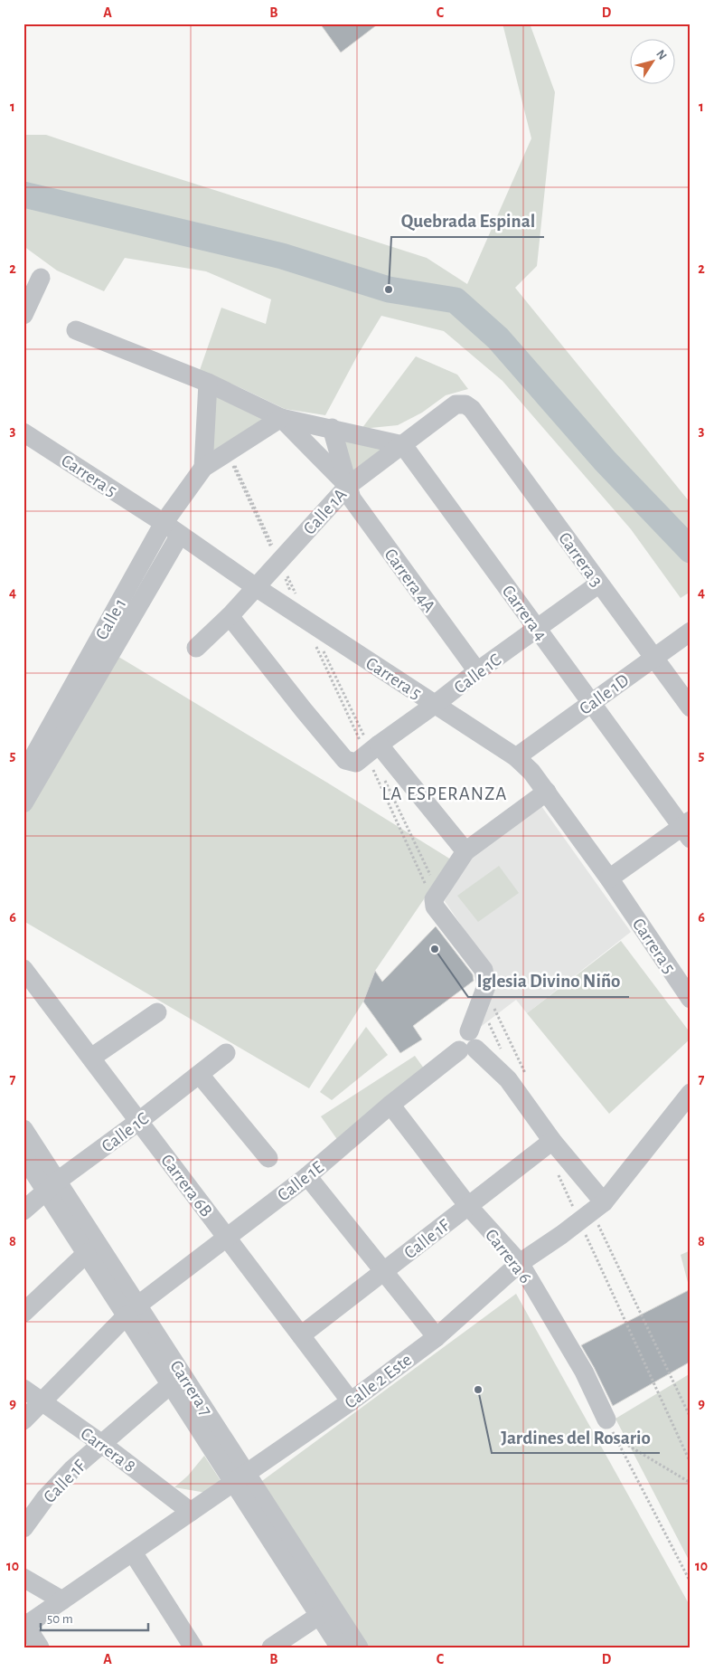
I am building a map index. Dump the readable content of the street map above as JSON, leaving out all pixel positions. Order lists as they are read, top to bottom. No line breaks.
{"streets":{"street":["Carrera 5","Calle 1A","Carrera 3","Carrera 4A","Carrera 4","Calle 1","Calle 1C","Calle 1D","Calle 1E","Carrera 6B","Calle 1F","Carrera 6","Calle 2 Este","Carrera 7","Carrera 8"]},"crossings":[["Carrera 5","Calle 1A"],["Carrera 5","Calle 1"],["Carrera 5","Calle 1C"],["Carrera 5","Calle 1D"],["Calle 1A","Carrera 3"],["Calle 1A","Carrera 4A"],["Calle 1A","Carrera 4"],["Calle 1A","Calle 1C"],["Carrera 3","Calle 1C"],["Carrera 3","Calle 1D"],["Carrera 4A","Calle 1"],["Carrera 4A","Calle 1C"],["Carrera 4","Calle 1C"],["Carrera 4","Calle 1D"],["Calle 1C","Carrera 6B"],["Calle 1C","Carrera 7"],["Calle 1E","Carrera 6B"],["Calle 1E","Carrera 6"],["Calle 1E","Carrera 7"],["Calle 1E","Carrera 8"],["Carrera 6B","Calle 1F"],["Carrera 6B","Calle 2 Este"],["Calle 1F","Carrera 6"],["Calle 1F","Carrera 7"],["Calle 1F","Carrera 8"],["Carrera 6","Calle 2 Este"],["Calle 2 Este","Carrera 7"],["Calle 2 Este","Carrera 8"]],"districts":["LA ESPERANZA"],"places":["Quebrada Espinal","Iglesia Divino Niño","Jardines del Rosario"],"scale_bar":"50 m","north":"top right","grid":{"columns":["A","B","C","D"],"rows":["1","2","3","4","5","6","7","8","9","10"]}}
